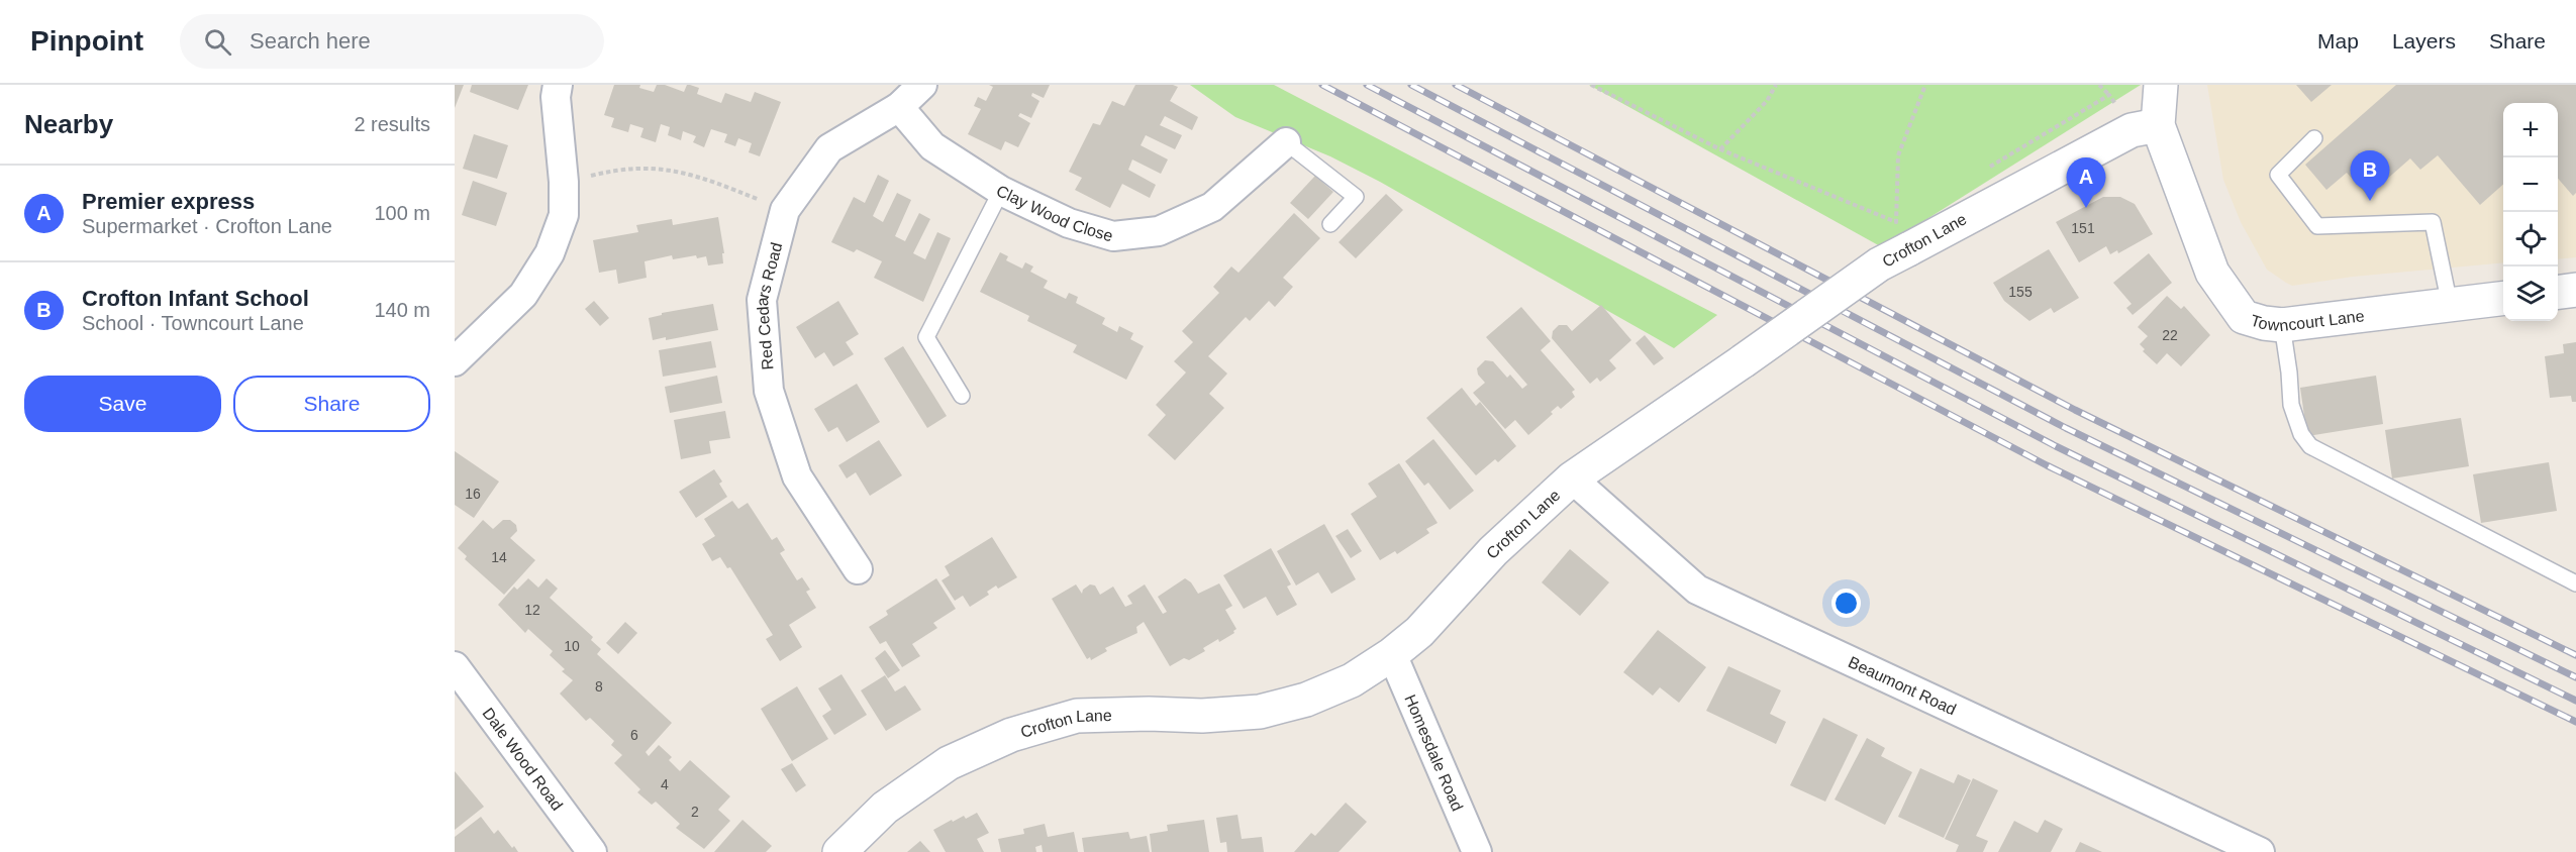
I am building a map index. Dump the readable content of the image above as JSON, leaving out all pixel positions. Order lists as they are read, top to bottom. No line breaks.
{"streets":{"street":["Clay Wood Close","Crofton Lane","Red Cedars Road","Towncourt Lane","Beaumont Road","Homesdale Road","Dale Wood Road"]},"crossings":[["Clay Wood Close","Red Cedars Road"],["Crofton Lane","Towncourt Lane"],["Crofton Lane","Beaumont Road"],["Crofton Lane","Homesdale Road"]],"house_numbers":["151","155","22","16","14","12","10","8","6","4","2"],"page":{"header":"Pinpoint","search":"Search here","nav":["Map","Layers","Share"],"heading":["Nearby","2 results"],"map_buttons":["+","−"],"pins":["B","A"],"list":[{"mark":"A","name":"Premier express","note":"Supermarket · Crofton Lane","value":"100 m"},{"mark":"B","name":"Crofton Infant School","note":"School · Towncourt Lane","value":"140 m"}],"buttons":["Save","Share"]}}
